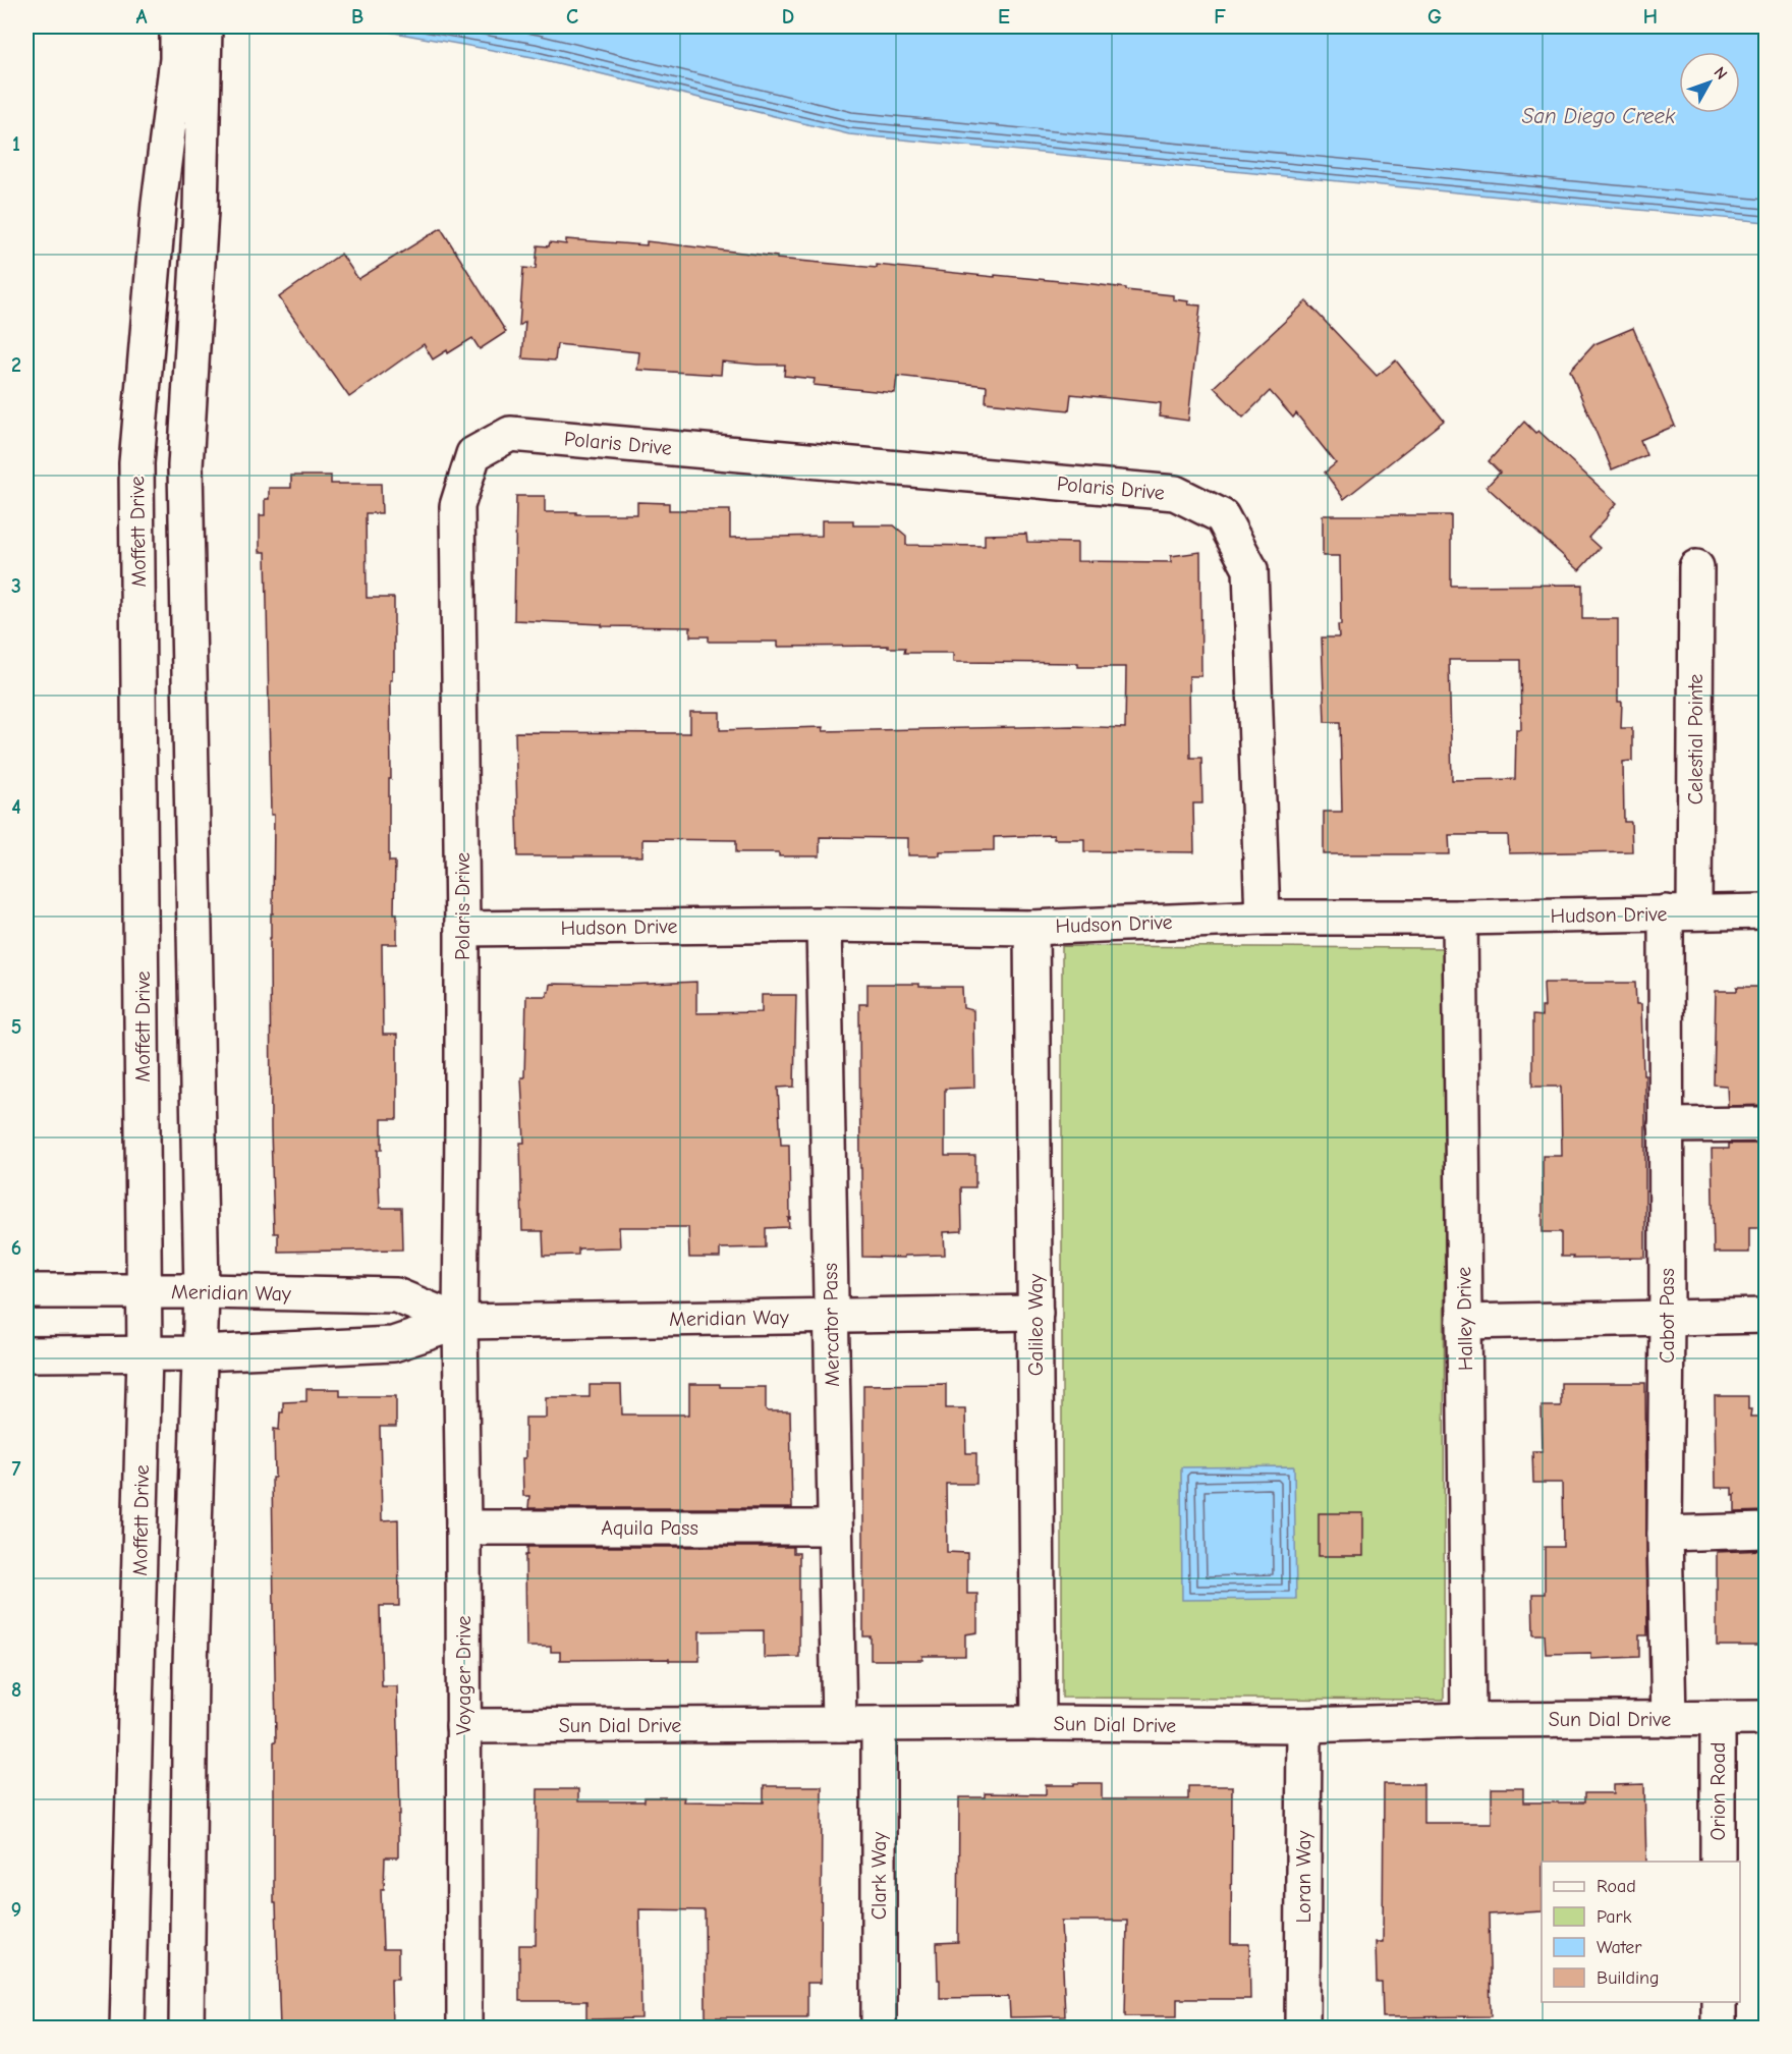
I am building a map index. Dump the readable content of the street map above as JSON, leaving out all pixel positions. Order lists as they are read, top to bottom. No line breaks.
{"streets":{"street":["Polaris Drive","Moffett Drive","Celestial Pointe","Hudson Drive","Meridian Way","Cabot Pass","Halley Drive","Mercator Pass","Galileo Way","Aquila Pass","Voyager Drive","Sun Dial Drive","Orion Road","Clark Way","Loran Way"]},"crossings":[["Polaris Drive","Hudson Drive"],["Polaris Drive","Meridian Way"],["Polaris Drive","Voyager Drive"],["Moffett Drive","Meridian Way"],["Celestial Pointe","Hudson Drive"],["Celestial Pointe","Cabot Pass"],["Hudson Drive","Cabot Pass"],["Hudson Drive","Halley Drive"],["Hudson Drive","Mercator Pass"],["Hudson Drive","Galileo Way"],["Meridian Way","Mercator Pass"],["Meridian Way","Galileo Way"],["Meridian Way","Voyager Drive"],["Cabot Pass","Sun Dial Drive"],["Halley Drive","Sun Dial Drive"],["Mercator Pass","Aquila Pass"],["Mercator Pass","Sun Dial Drive"],["Galileo Way","Sun Dial Drive"],["Aquila Pass","Voyager Drive"],["Voyager Drive","Sun Dial Drive"],["Sun Dial Drive","Orion Road"],["Sun Dial Drive","Clark Way"],["Sun Dial Drive","Loran Way"]],"water":["San Diego Creek"],"legend":["Road","Park","Water","Building"],"north":"top right","grid":{"columns":["A","B","C","D","E","F","G","H"],"rows":["1","2","3","4","5","6","7","8","9"]}}
